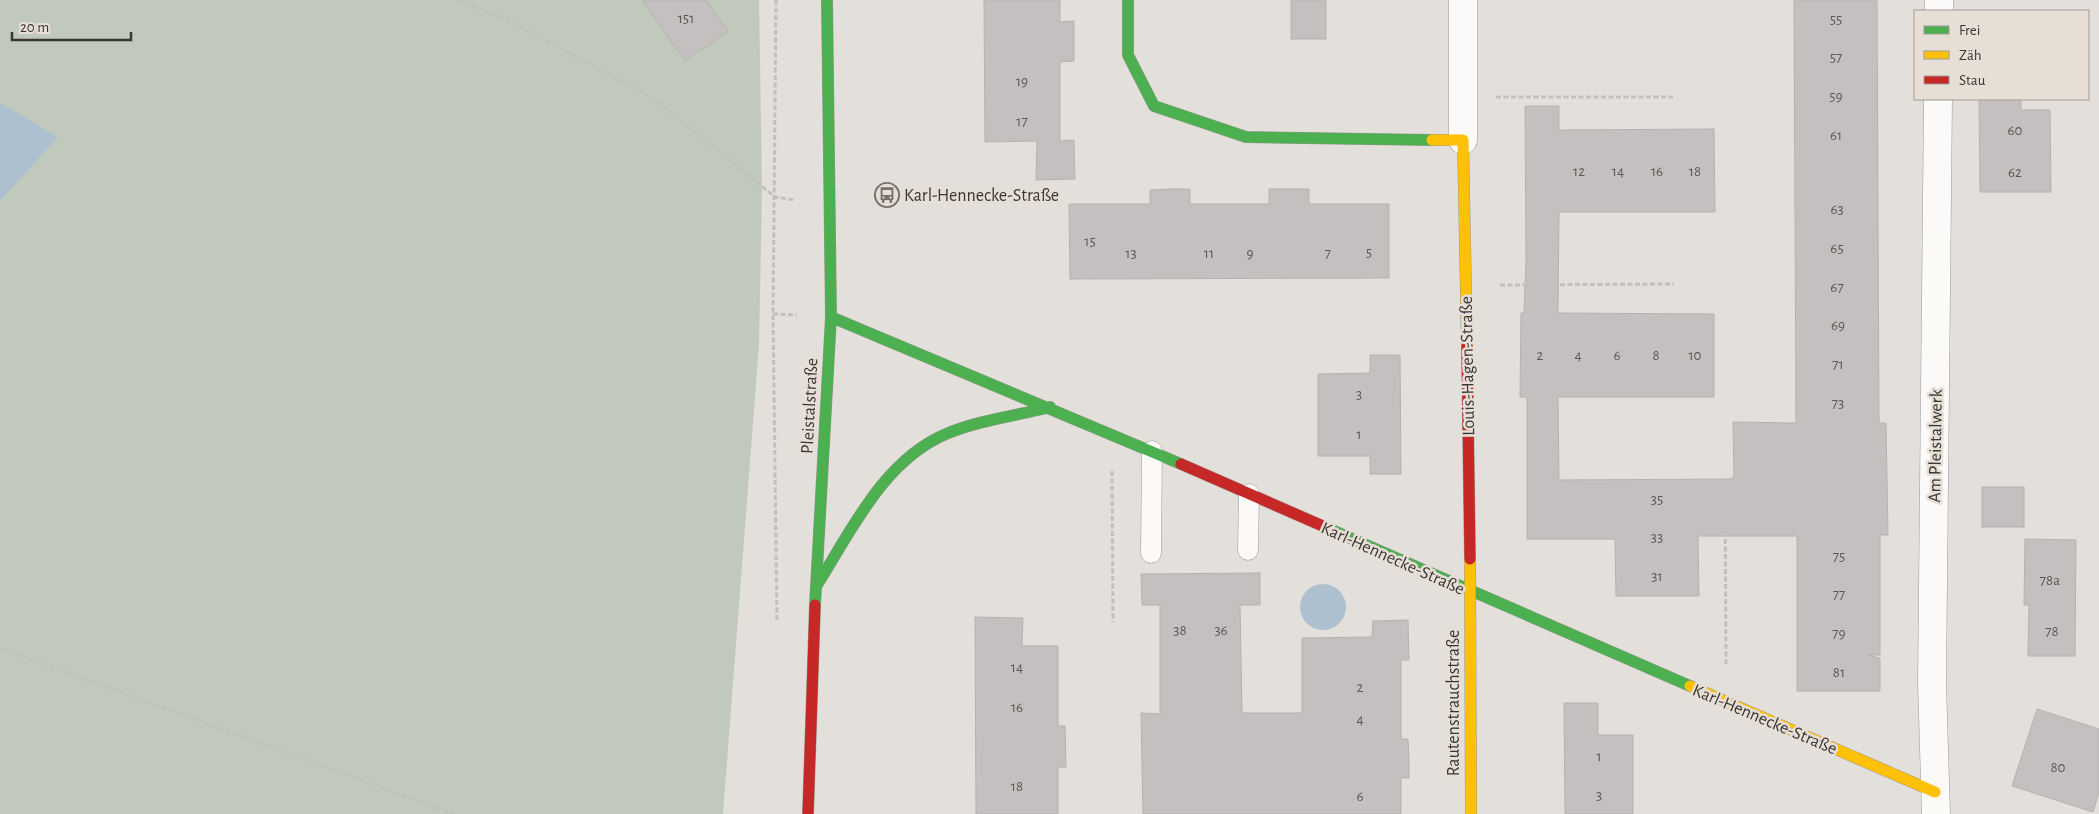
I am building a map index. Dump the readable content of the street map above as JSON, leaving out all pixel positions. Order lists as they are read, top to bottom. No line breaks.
{"streets":{"street":["Louis-Hagen-Straße","Pleistalstraße","Am Pleistalwerk","Karl-Hennecke-Straße","Rautenstrauchstraße"]},"crossings":[["Louis-Hagen-Straße","Karl-Hennecke-Straße"],["Louis-Hagen-Straße","Rautenstrauchstraße"],["Pleistalstraße","Karl-Hennecke-Straße"],["Am Pleistalwerk","Karl-Hennecke-Straße"],["Karl-Hennecke-Straße","Rautenstrauchstraße"]],"places":{"bus stop":["Karl-Hennecke-Straße"]},"house_numbers":["151","55","57","19","59","17","60","61","12","14","16","18","62","63","15","65","5","13","11","9","7","67","69","2","4","6","8","10","71","3","73","1","35","33","75","31","78a","77","38","36","78","79","14","81","2","16","4","1","80","18","3","6"],"legend":["Frei","Zäh","Stau"],"scale_bar":"20 m"}
